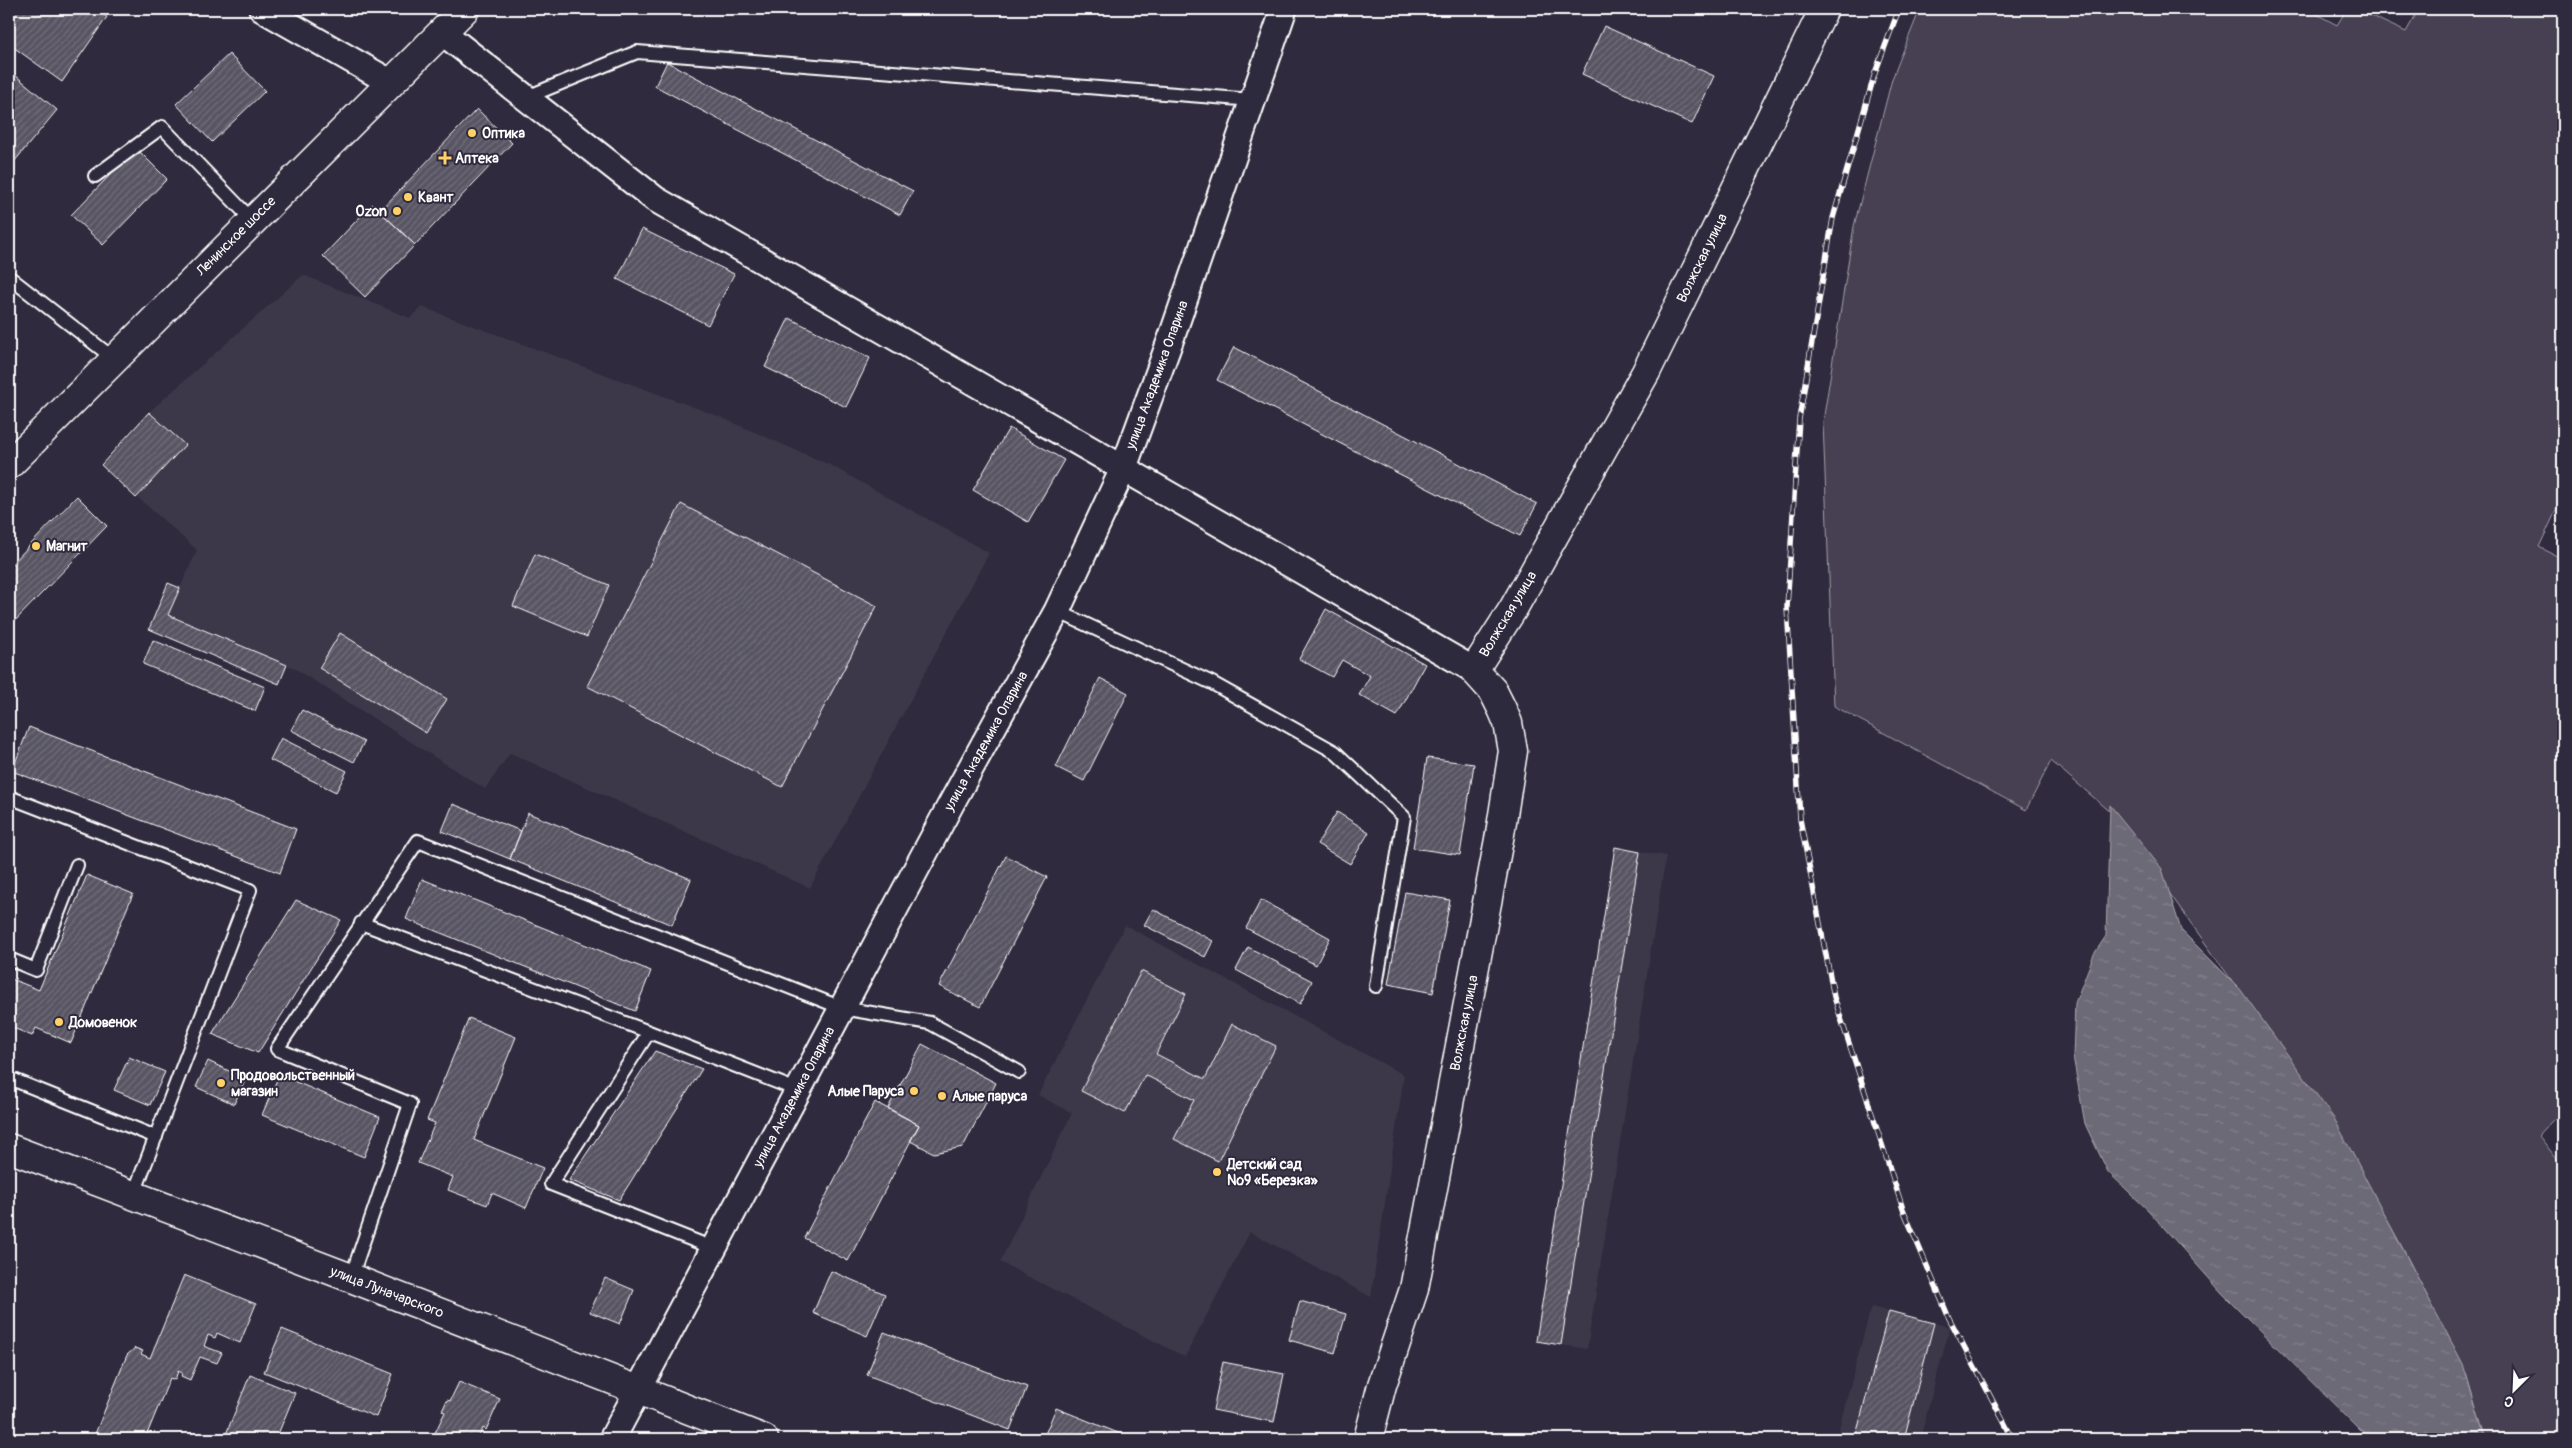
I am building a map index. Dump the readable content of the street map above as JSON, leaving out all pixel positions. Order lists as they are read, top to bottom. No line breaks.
{"streets":{"street":["Ленинское шоссе","Волжская улица","улица Академика Опарина","улица Луначарского"]},"crossings":[["улица Академика Опарина","улица Луначарского"]],"places":{"other":["Оптика","Квант","Ozon","Магнит","Домовенок","Продовольственный магазин","Алые Паруса","Алые паруса","Детский сад №9 «Березка»"],"health":["Аптека"]},"north":"bottom left"}
